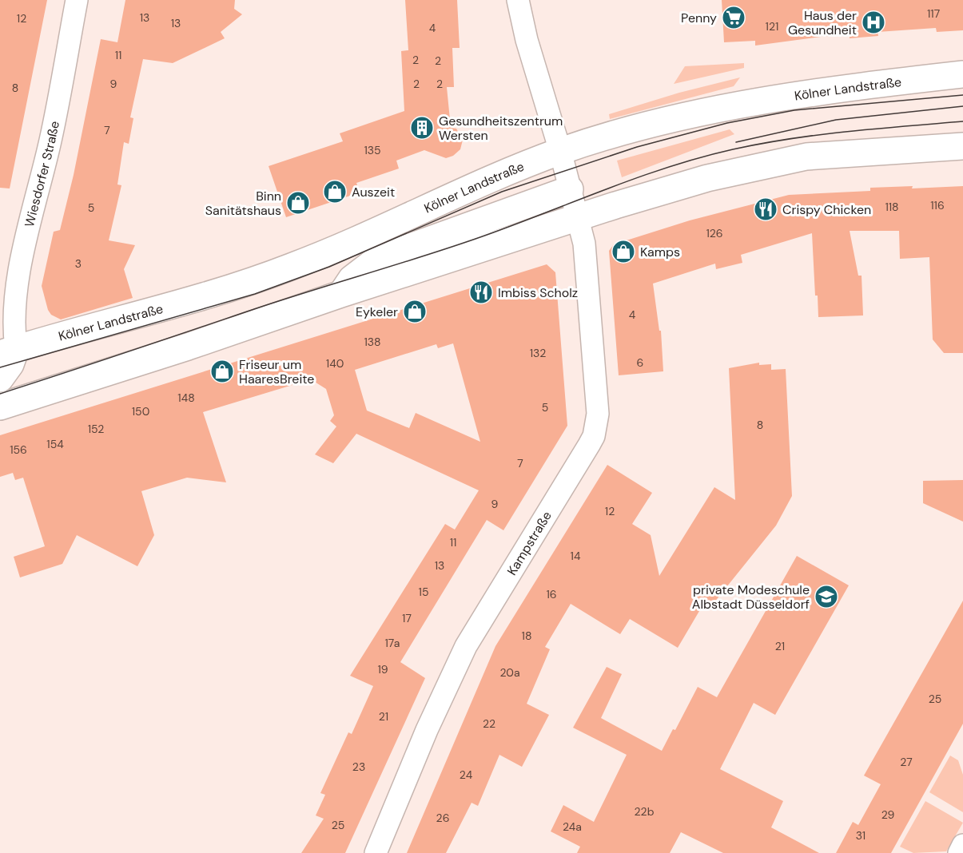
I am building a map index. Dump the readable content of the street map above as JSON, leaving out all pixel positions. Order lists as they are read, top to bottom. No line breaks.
{"streets":{"main road":["Kölner Landstraße"],"street":["Wiesdorfer Straße","Kampstraße"]},"crossings":[["Kölner Landstraße","Wiesdorfer Straße"],["Kölner Landstraße","Kampstraße"]],"places":{"supermarket":["Penny"],"hospital":["Haus der Gesundheit"],"building":["Gesundheitszentrum Wersten"],"shop":["Auszeit","Binn Sanitätshaus","Kamps","Eykeler","Friseur um HaaresBreite"],"restaurant":["Crispy Chicken","Imbiss Scholz"],"school or university":["private Modeschule Albstadt Düsseldorf"]},"house_numbers":["117","13","12","13","121","4","11","2","2","9","2","2","8","7","135","116","118","5","126","3","4","138","132","6","140","148","5","150","8","152","154","156","7","9","12","11","14","13","15","16","17","18","17a","21","19","20a","25","21","22","27","23","24","22b","29","26","25","24a","31"]}
